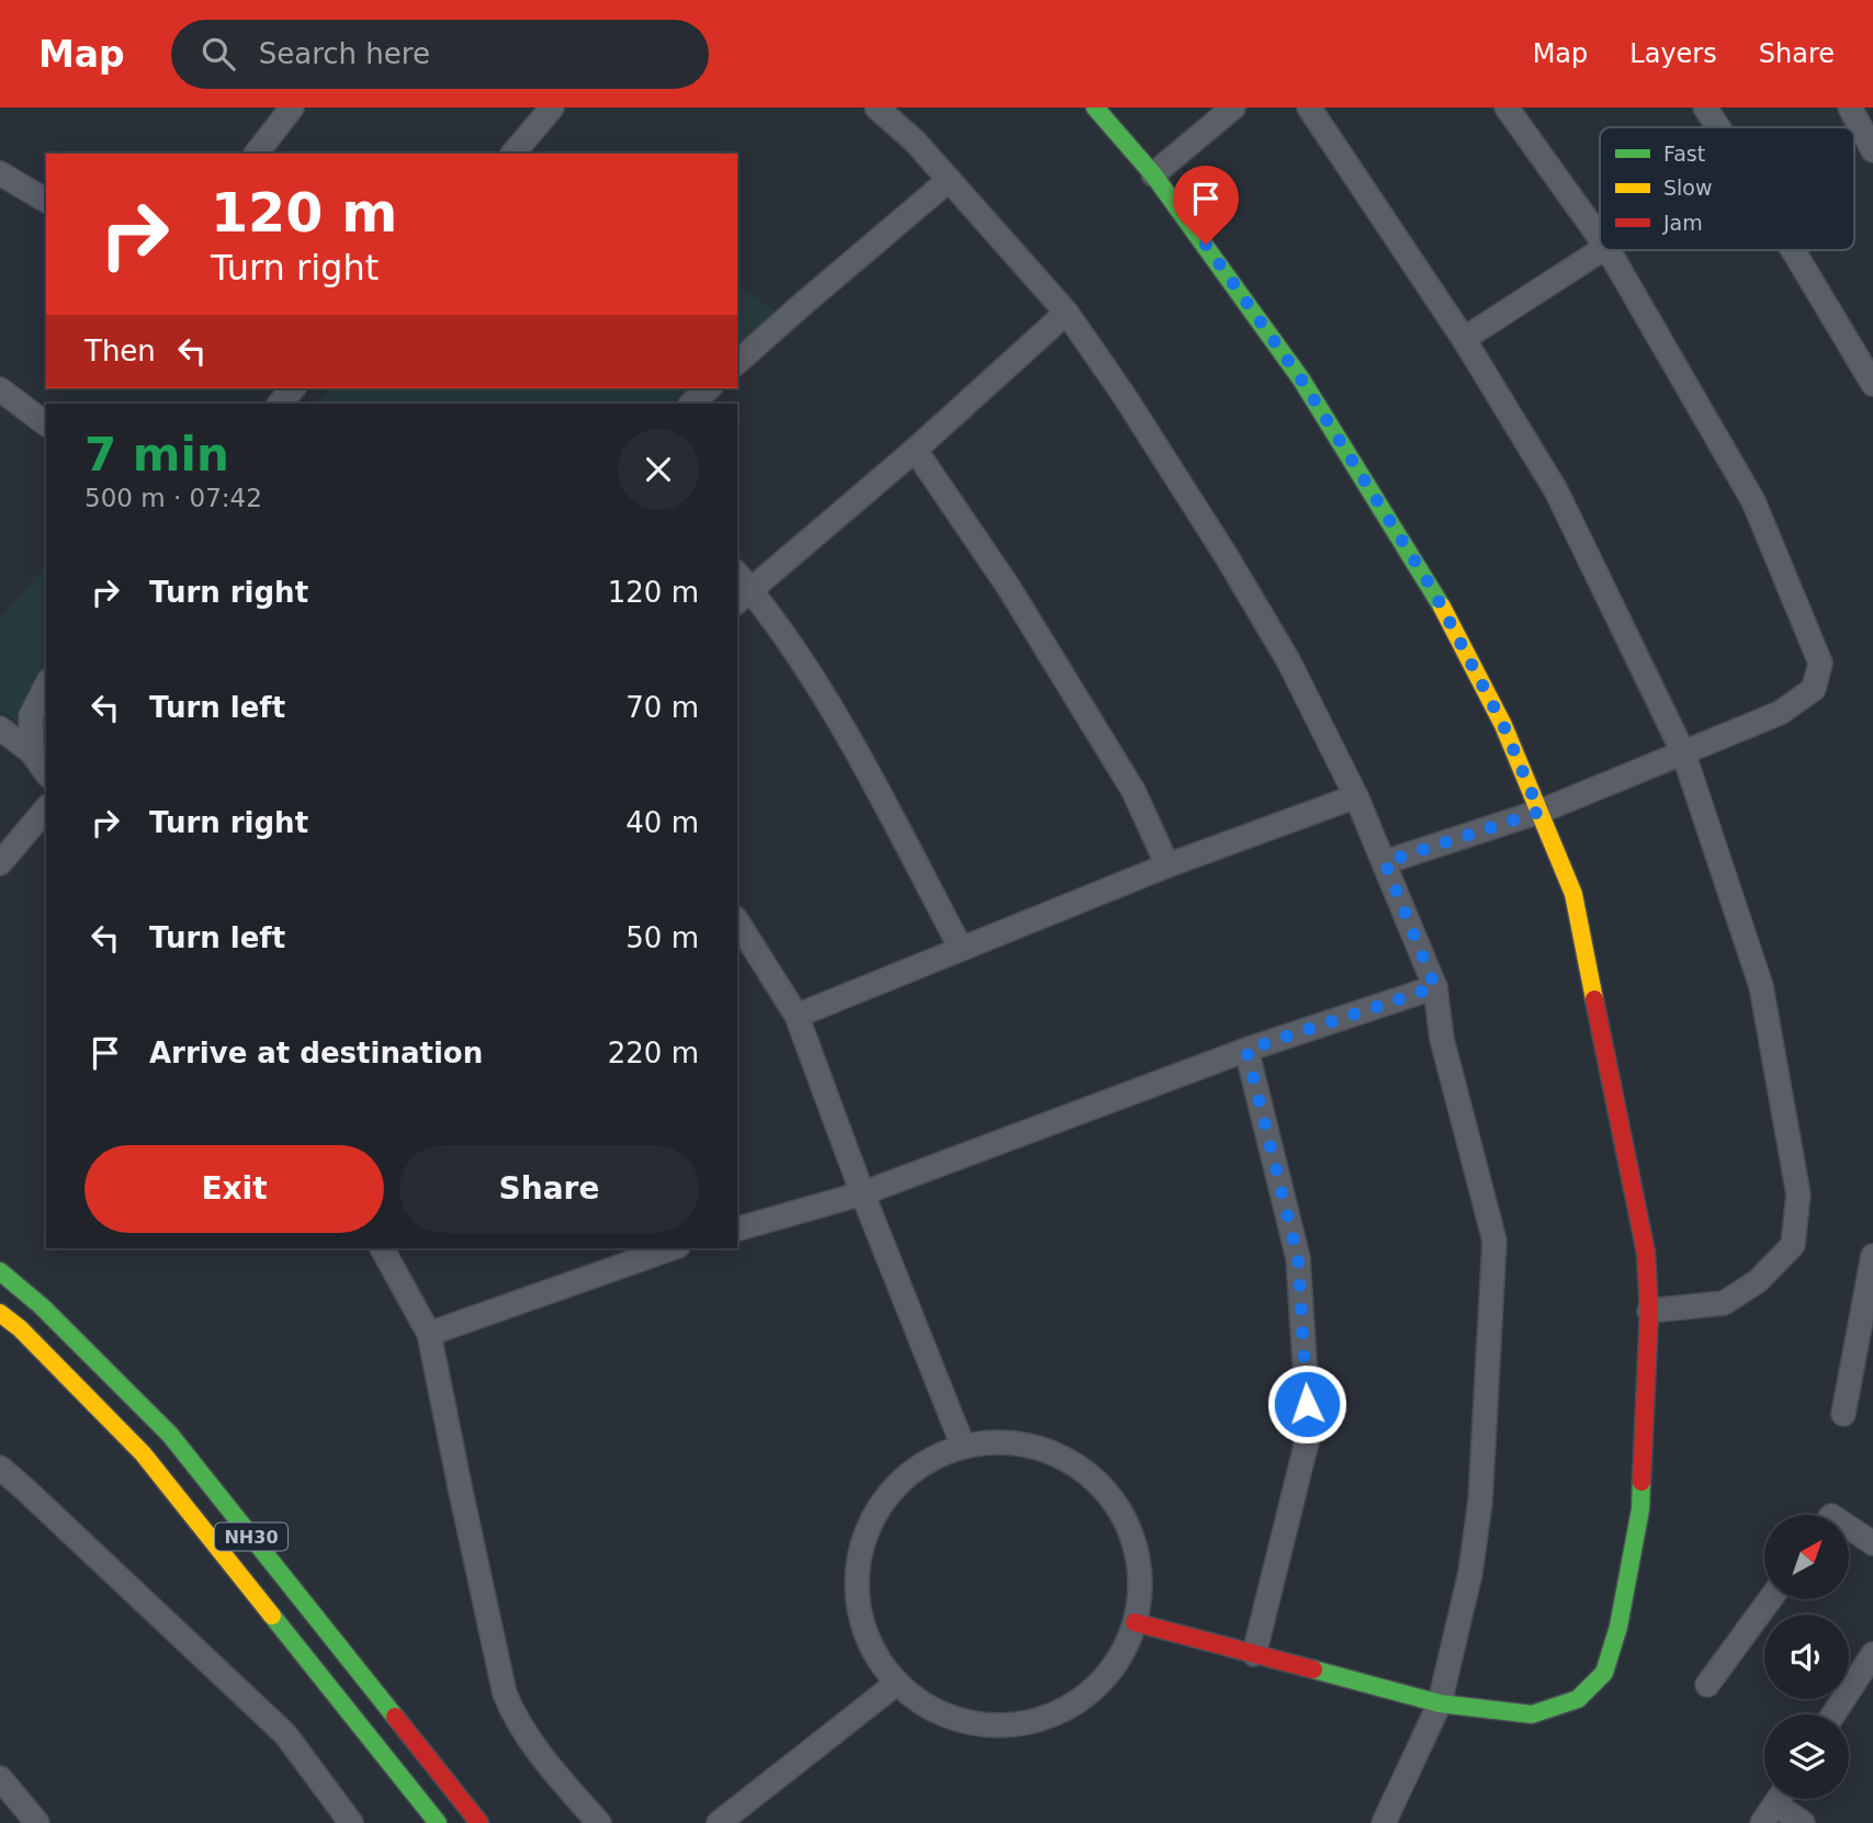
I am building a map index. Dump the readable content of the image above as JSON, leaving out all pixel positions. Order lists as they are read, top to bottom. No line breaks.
{"streets":{"main road":["NH30"]},"legend":["Fast","Slow","Jam"],"north":"top right","page":{"header":"Map","search":"Search here","nav":["Map","Layers","Share"],"turn":["120 m","Turn right"],"then":"Then","heading":["7 min","500 m · 07:42"],"list":[{"name":"Turn right","value":"120 m"},{"name":"Turn left","value":"70 m"},{"name":"Turn right","value":"40 m"},{"name":"Turn left","value":"50 m"},{"name":"Arrive at destination","value":"220 m"}],"buttons":["Exit","Share"]}}
